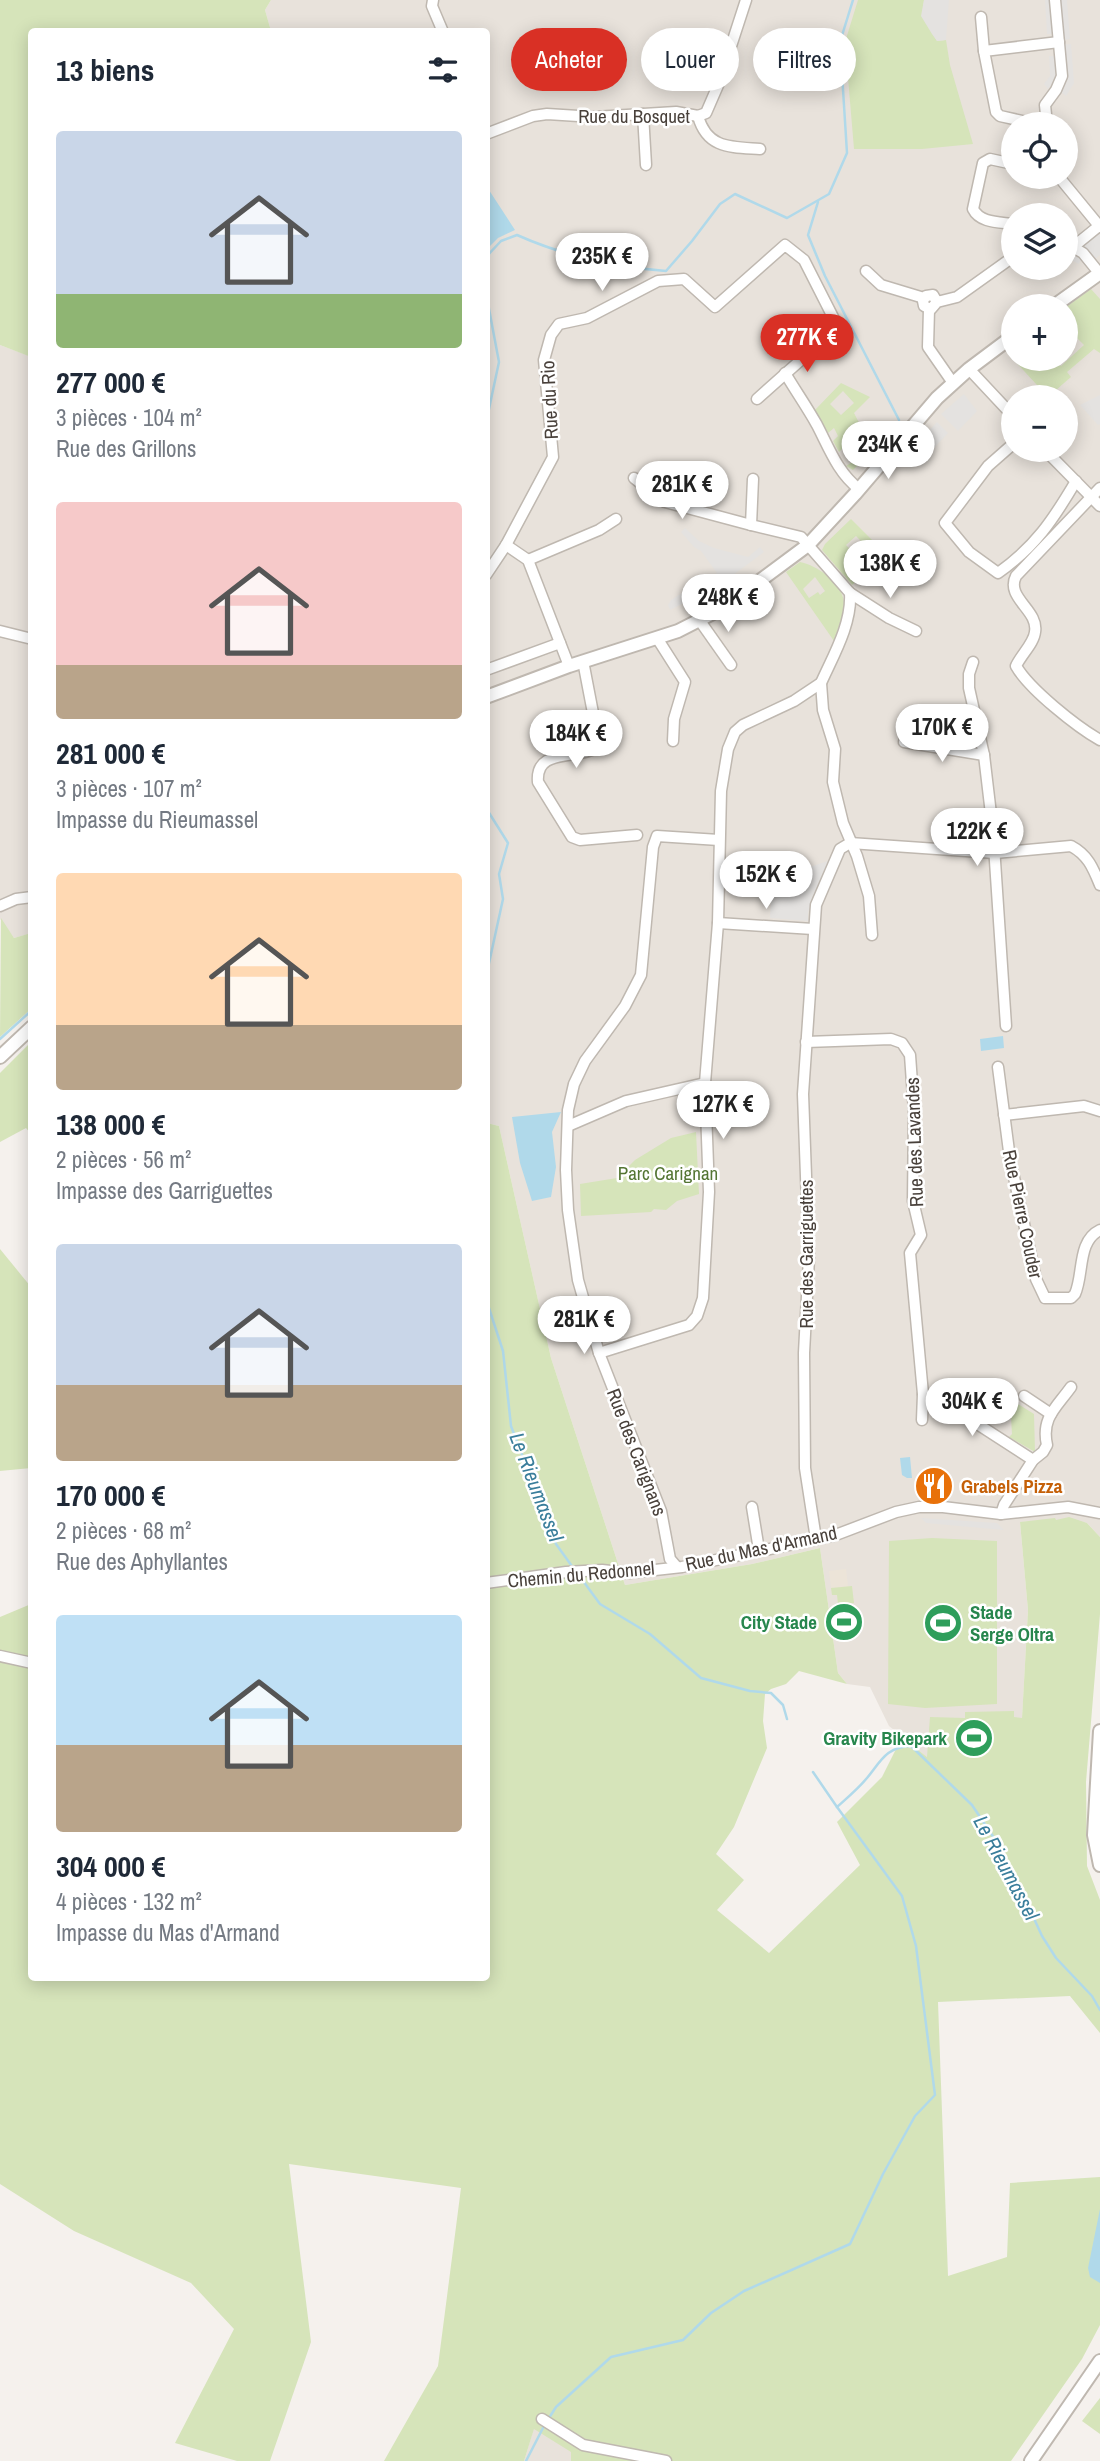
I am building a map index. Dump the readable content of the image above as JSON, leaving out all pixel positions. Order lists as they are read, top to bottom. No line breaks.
{"streets":{"street":["Rue du Bosquet","Rue du Rio","Rue des Lavandes","Rue Pierre Couder","Rue des Garriguettes","Rue des Carignans","Rue du Mas d'Armand","Chemin du Redonnel"]},"crossings":[["Rue des Lavandes","Rue des Garriguettes"],["Rue des Garriguettes","Rue du Mas d'Armand"],["Rue des Carignans","Rue du Mas d'Armand"],["Rue des Carignans","Chemin du Redonnel"],["Rue du Mas d'Armand","Chemin du Redonnel"]],"water":["Le Rieumassel"],"parks":["Parc Carignan"],"places":{"restaurant":["Grabels Pizza"],"sports":["City Stade","Stade Serge Oltra","Gravity Bikepark"]},"page":{"chip":["Acheter","Louer","Filtres"],"heading":"13 biens","map_buttons":["+","−"],"list":[{"name":"277 000 €","note":"3 pièces · 104 m² · Rue des Grillons"},{"name":"281 000 €","note":"3 pièces · 107 m² · Impasse du Rieumassel"},{"name":"138 000 €","note":"2 pièces · 56 m² · Impasse des Garriguettes"},{"name":"170 000 €","note":"2 pièces · 68 m² · Rue des Aphyllantes"},{"name":"304 000 €","note":"4 pièces · 132 m² · Impasse du Mas d'Armand"}],"price":["235K €","277K €","234K €","281K €","138K €","248K €","170K €","184K €","122K €","152K €","127K €","281K €","304K €"]}}
